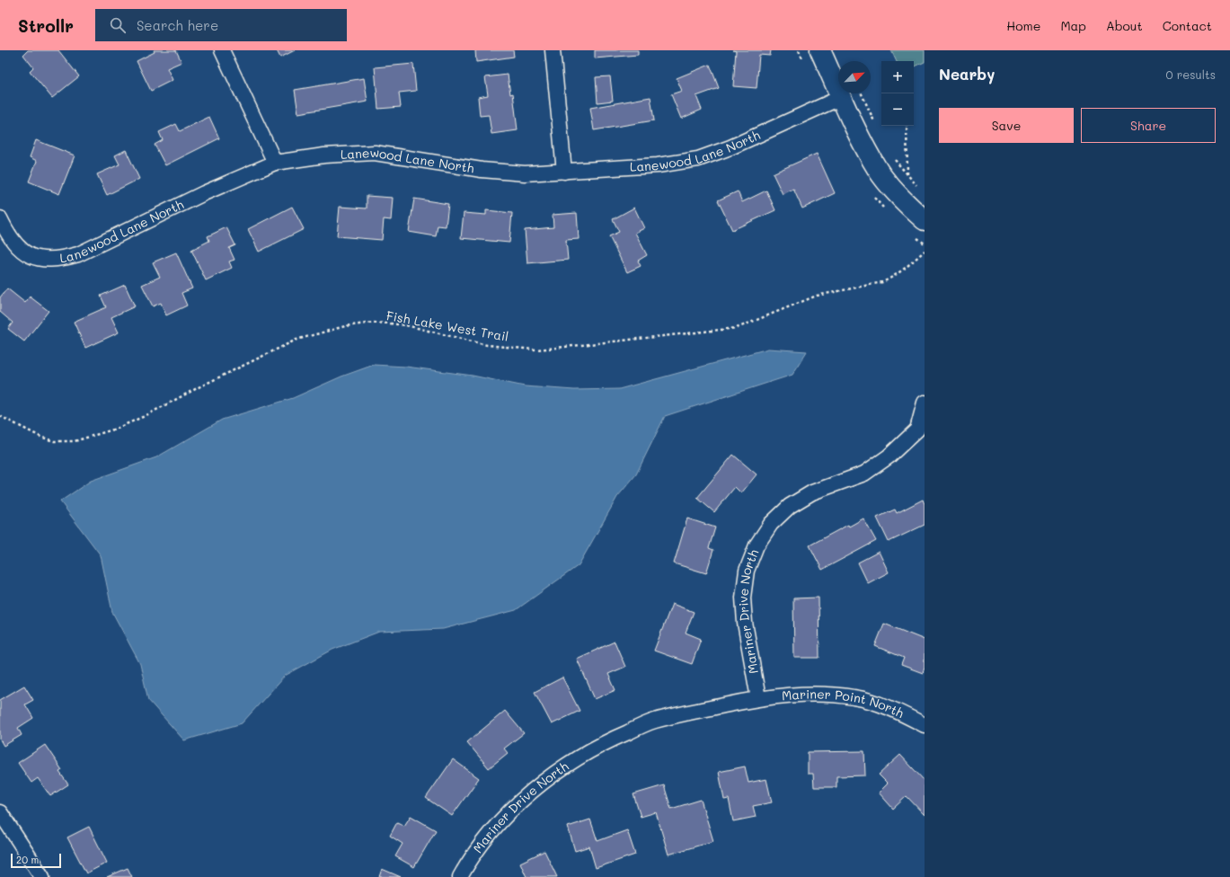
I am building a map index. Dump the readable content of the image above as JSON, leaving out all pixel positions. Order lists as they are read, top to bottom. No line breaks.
{"streets":{"street":["Lanewood Lane North","Mariner Drive North","Mariner Point North"],"path":["Fish Lake West Trail"]},"crossings":[["Mariner Drive North","Mariner Point North"]],"scale_bar":"20 m","north":"top right","page":{"header":"Strollr","search":"Search here","nav":["Home","Map","About","Contact"],"heading":["Nearby","0 results"],"map_buttons":["+","−"],"buttons":["Save","Share"],"scale":"20 m"}}
